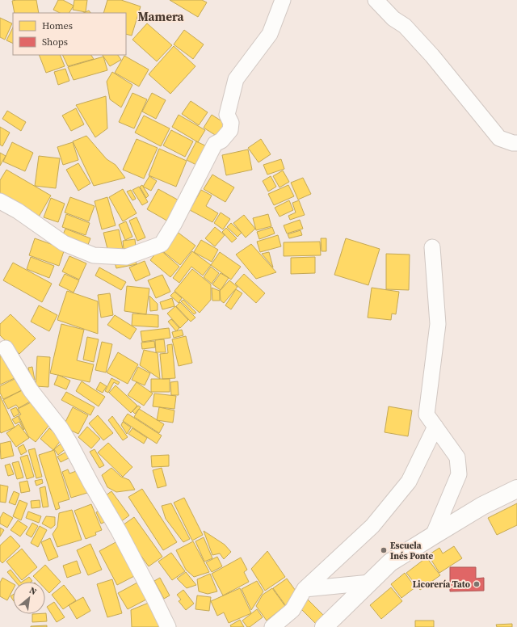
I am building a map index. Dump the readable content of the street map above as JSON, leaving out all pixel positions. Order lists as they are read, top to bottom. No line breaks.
{"districts":["Mamera"],"places":["Escuela Inés Ponte","Licorería Tato"],"legend":["Homes","Shops"],"north":"top right"}
